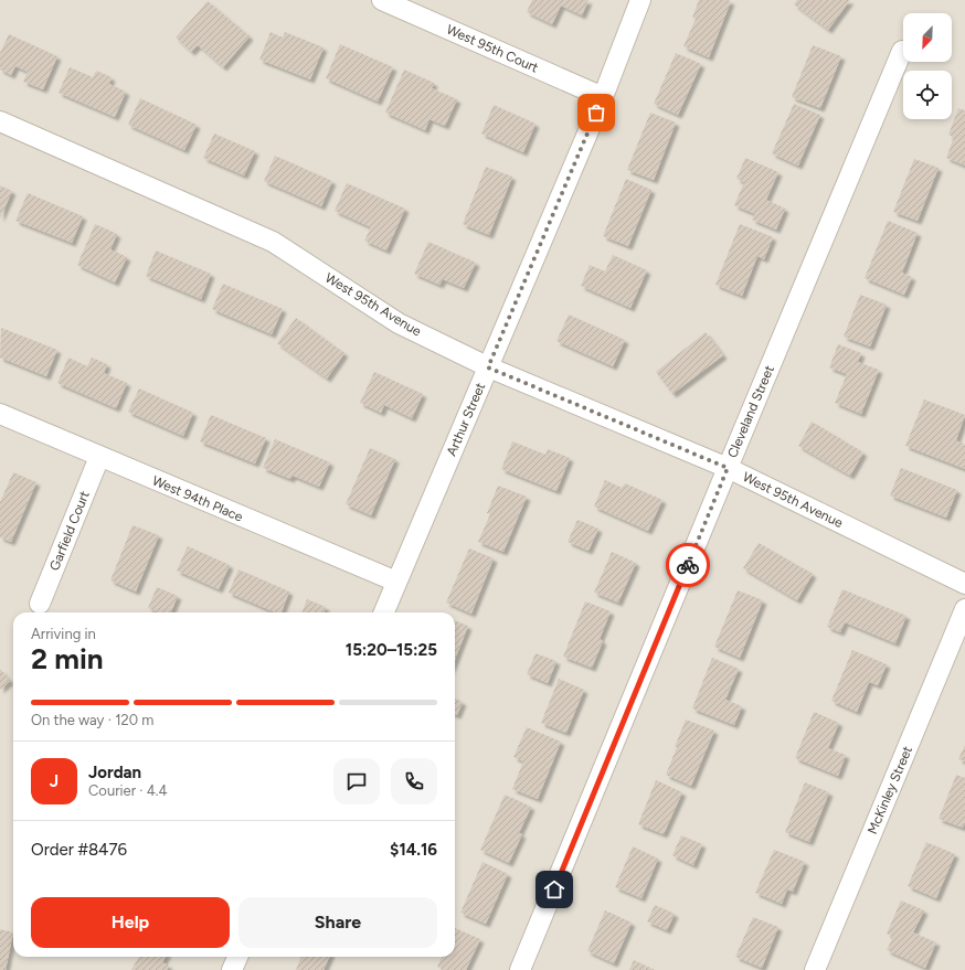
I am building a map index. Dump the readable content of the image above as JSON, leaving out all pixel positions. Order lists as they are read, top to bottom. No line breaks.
{"streets":{"street":["West 95th Court","West 95th Avenue","Cleveland Street","Arthur Street","West 94th Place","Garfield Court","McKinley Street"]},"crossings":[["West 95th Court","Arthur Street"],["West 95th Avenue","Cleveland Street"],["West 95th Avenue","Arthur Street"],["Arthur Street","West 94th Place"],["West 94th Place","Garfield Court"]],"north":"bottom left","page":{"heading":["2 min","Arriving in","15:20–15:25"],"panel":["Jordan","Courier · 4.4","Order #8476","$14.16"],"bar":"On the way · 120 m","round":"J","buttons":["Help","Share"]}}
